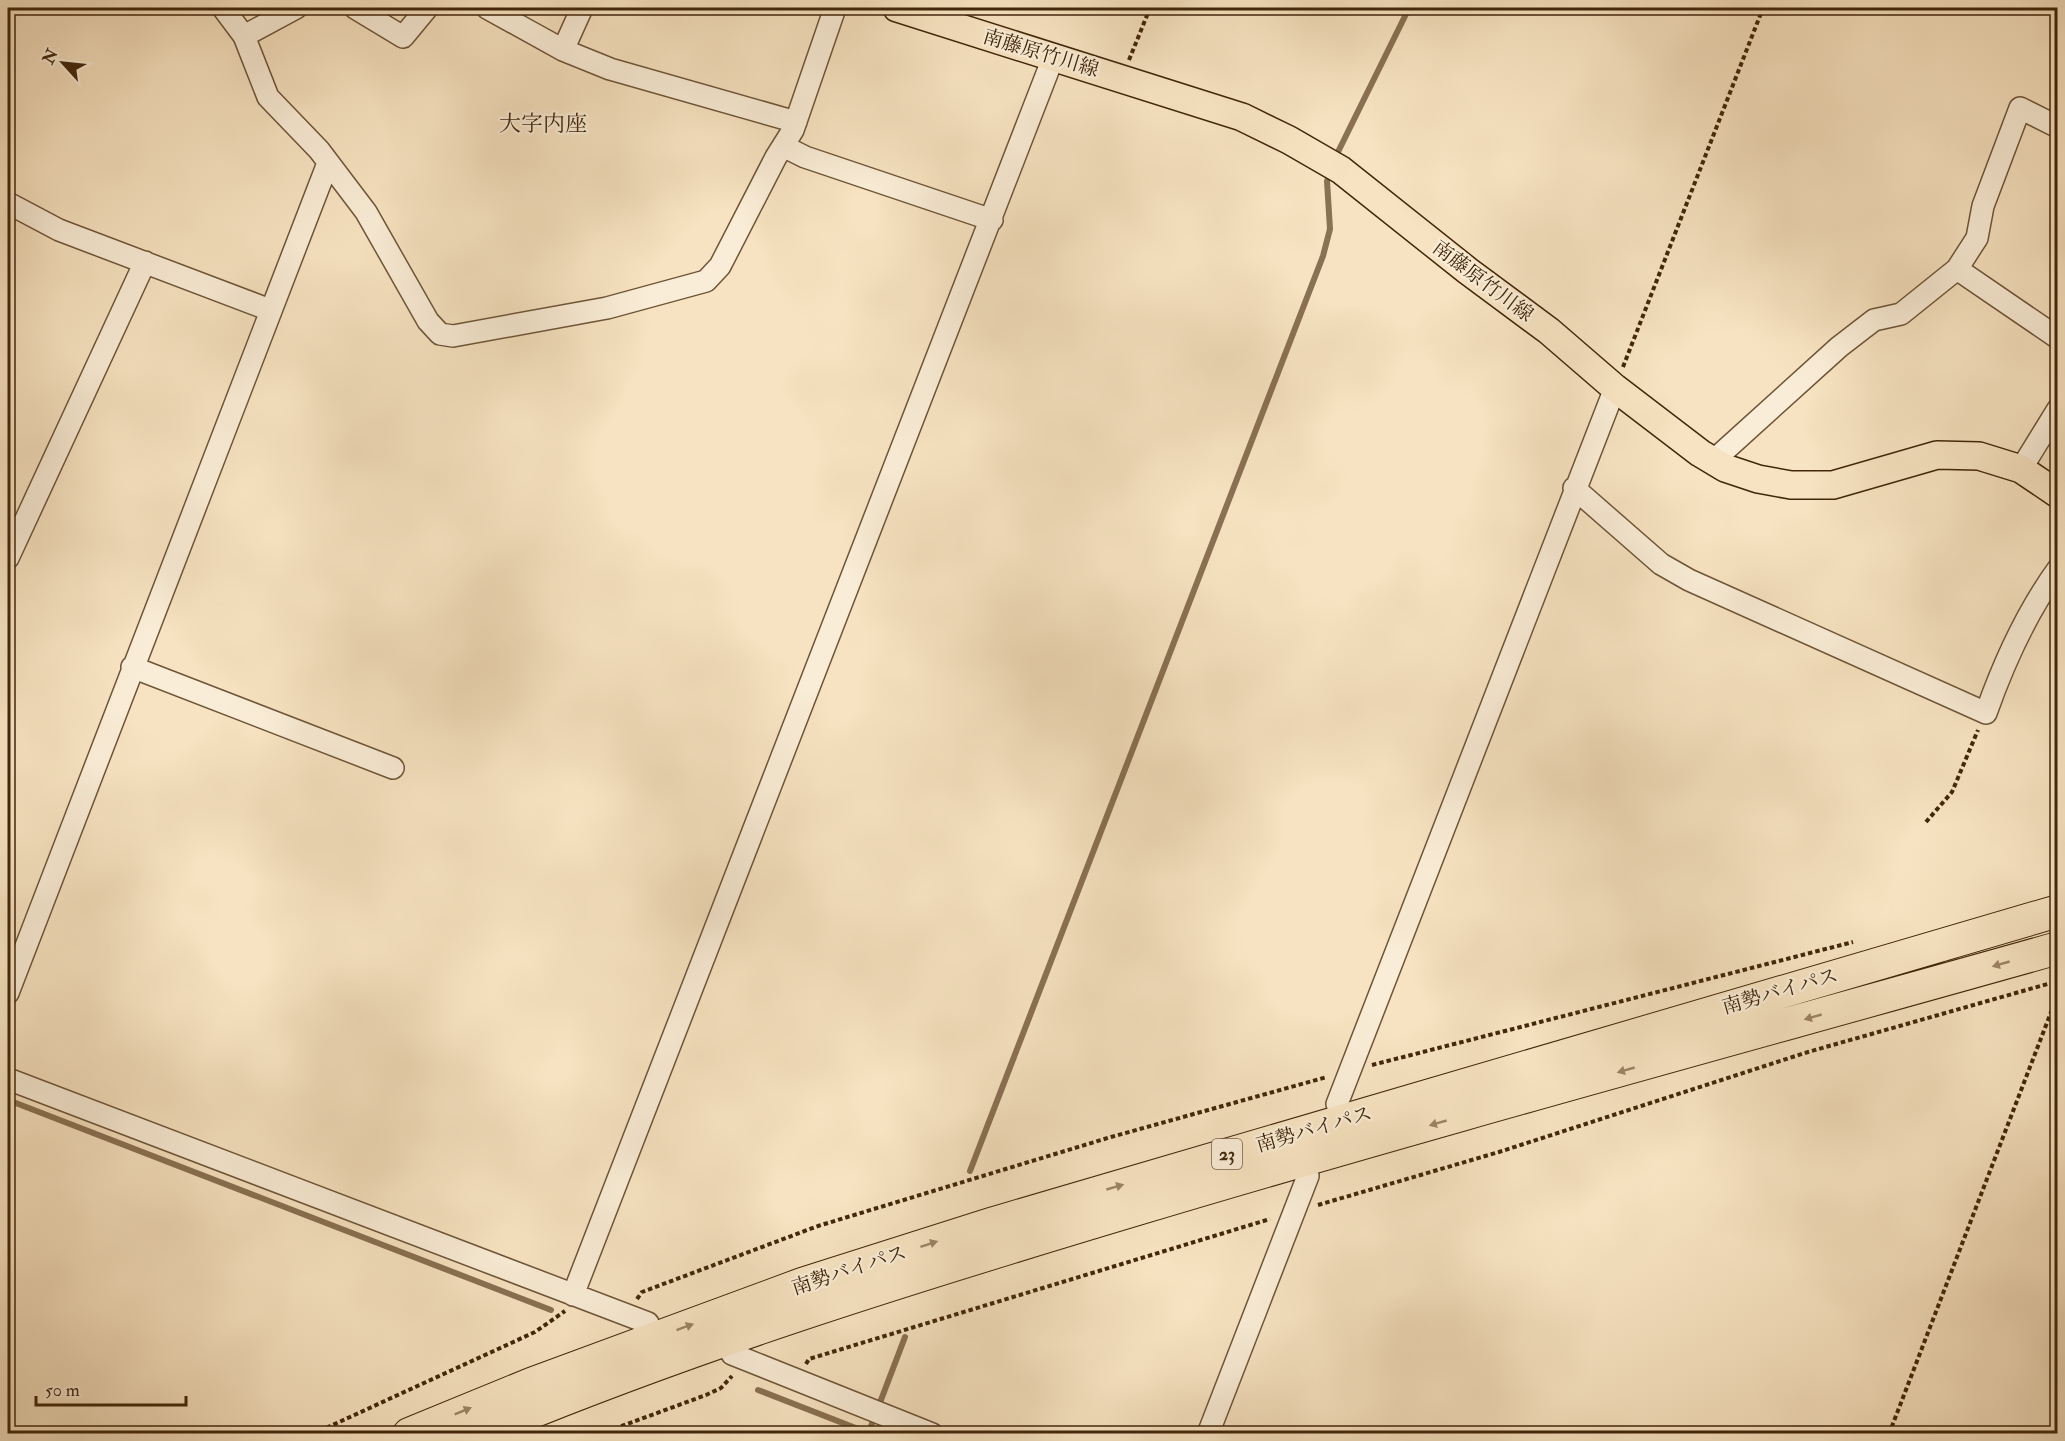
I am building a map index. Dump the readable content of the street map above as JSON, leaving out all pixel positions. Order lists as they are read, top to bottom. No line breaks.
{"streets":{"highway":["南勢バイパス","23"],"main road":["南藤原竹川線"]},"districts":["大字内座"],"scale_bar":"50 m","north":"top left"}
